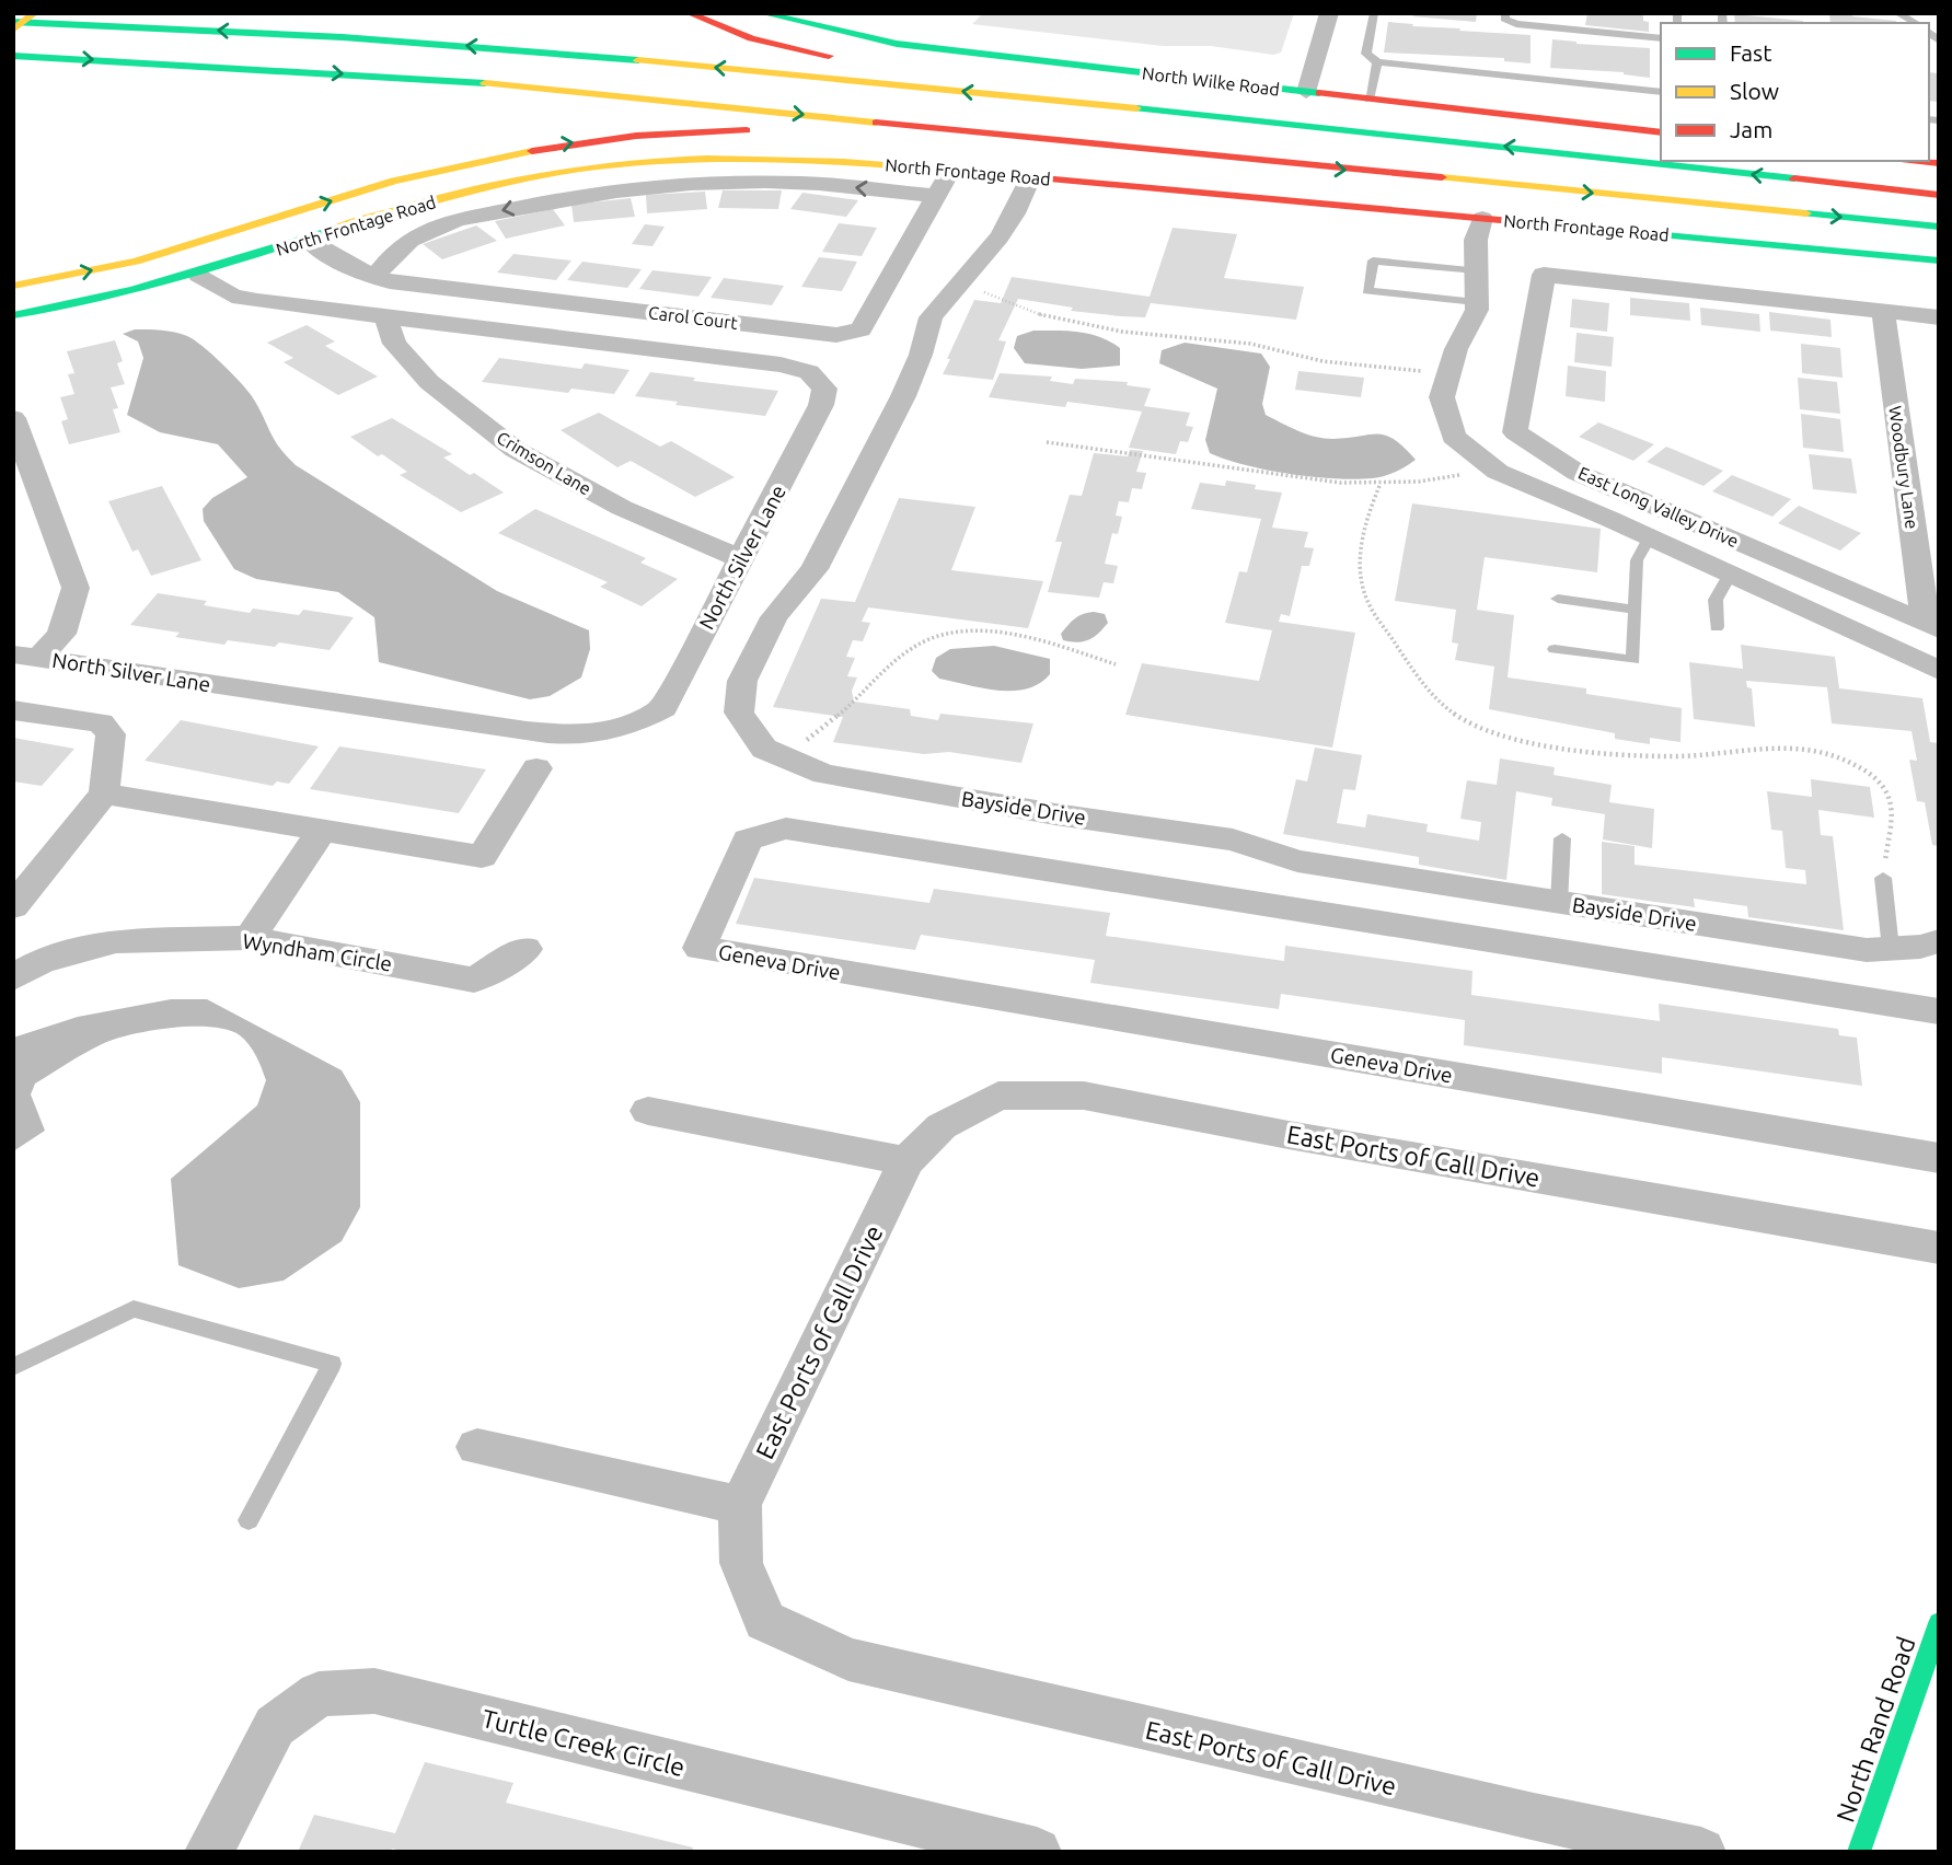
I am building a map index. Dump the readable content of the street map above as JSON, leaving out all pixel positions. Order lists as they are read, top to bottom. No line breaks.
{"streets":{"main road":["North Wilke Road","North Frontage Road","North Rand Road"],"street":["Carol Court","Crimson Lane","Woodbury Lane","East Long Valley Drive","North Silver Lane","Bayside Drive","Wyndham Circle","Geneva Drive","East Ports of Call Drive","Turtle Creek Circle"]},"crossings":[["North Frontage Road","Carol Court"],["North Frontage Road","North Silver Lane"],["North Frontage Road","Bayside Drive"],["Crimson Lane","North Silver Lane"],["Woodbury Lane","East Long Valley Drive"]],"legend":["Fast","Slow","Jam"]}
